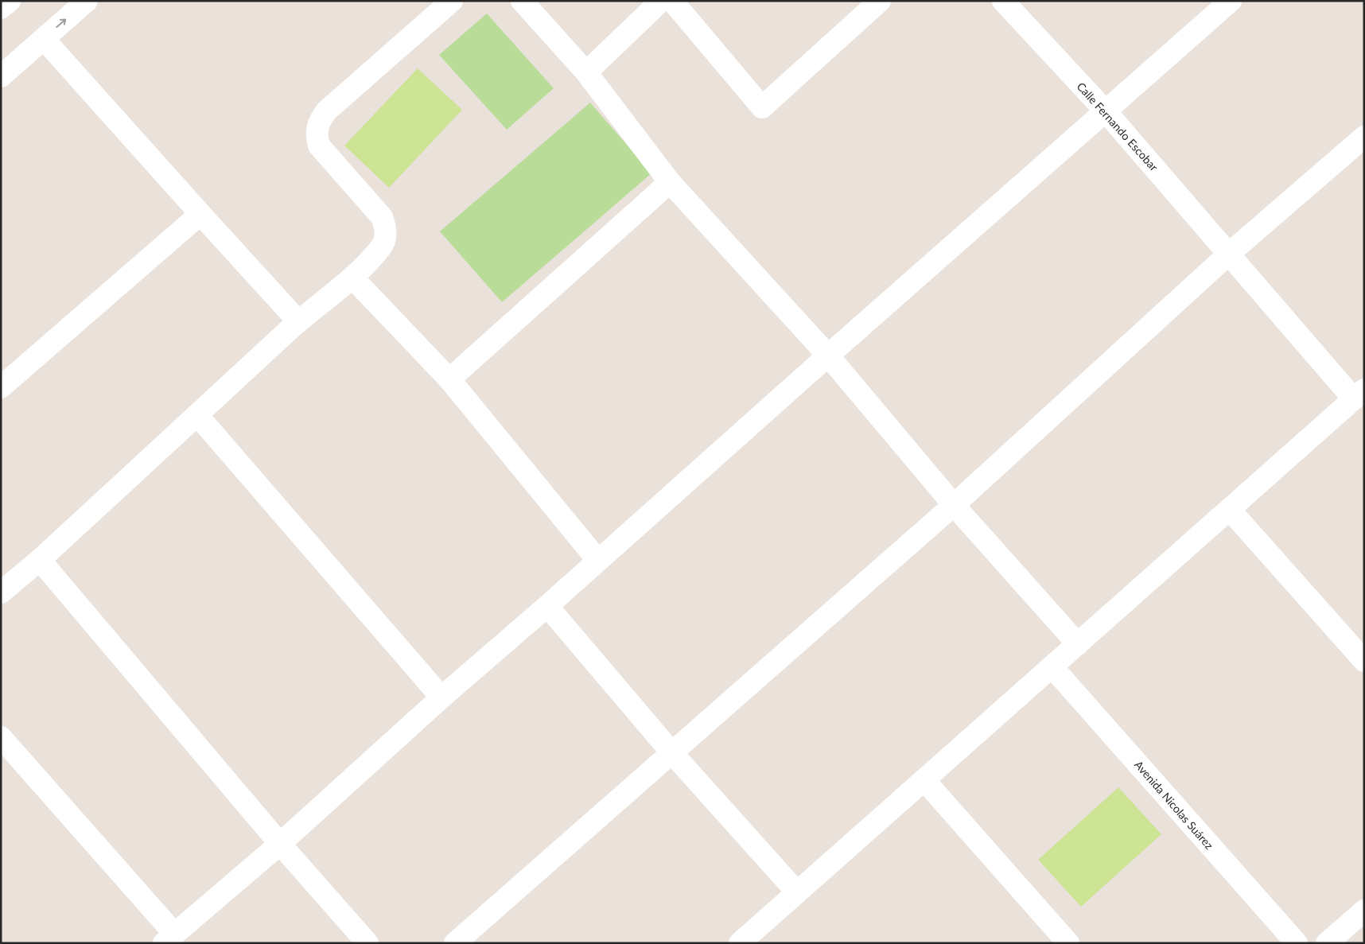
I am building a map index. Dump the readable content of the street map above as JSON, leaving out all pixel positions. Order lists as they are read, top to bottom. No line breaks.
{"streets":{"street":["Calle Fernando Escobar","Avenida Nicolas Suárez"]}}
